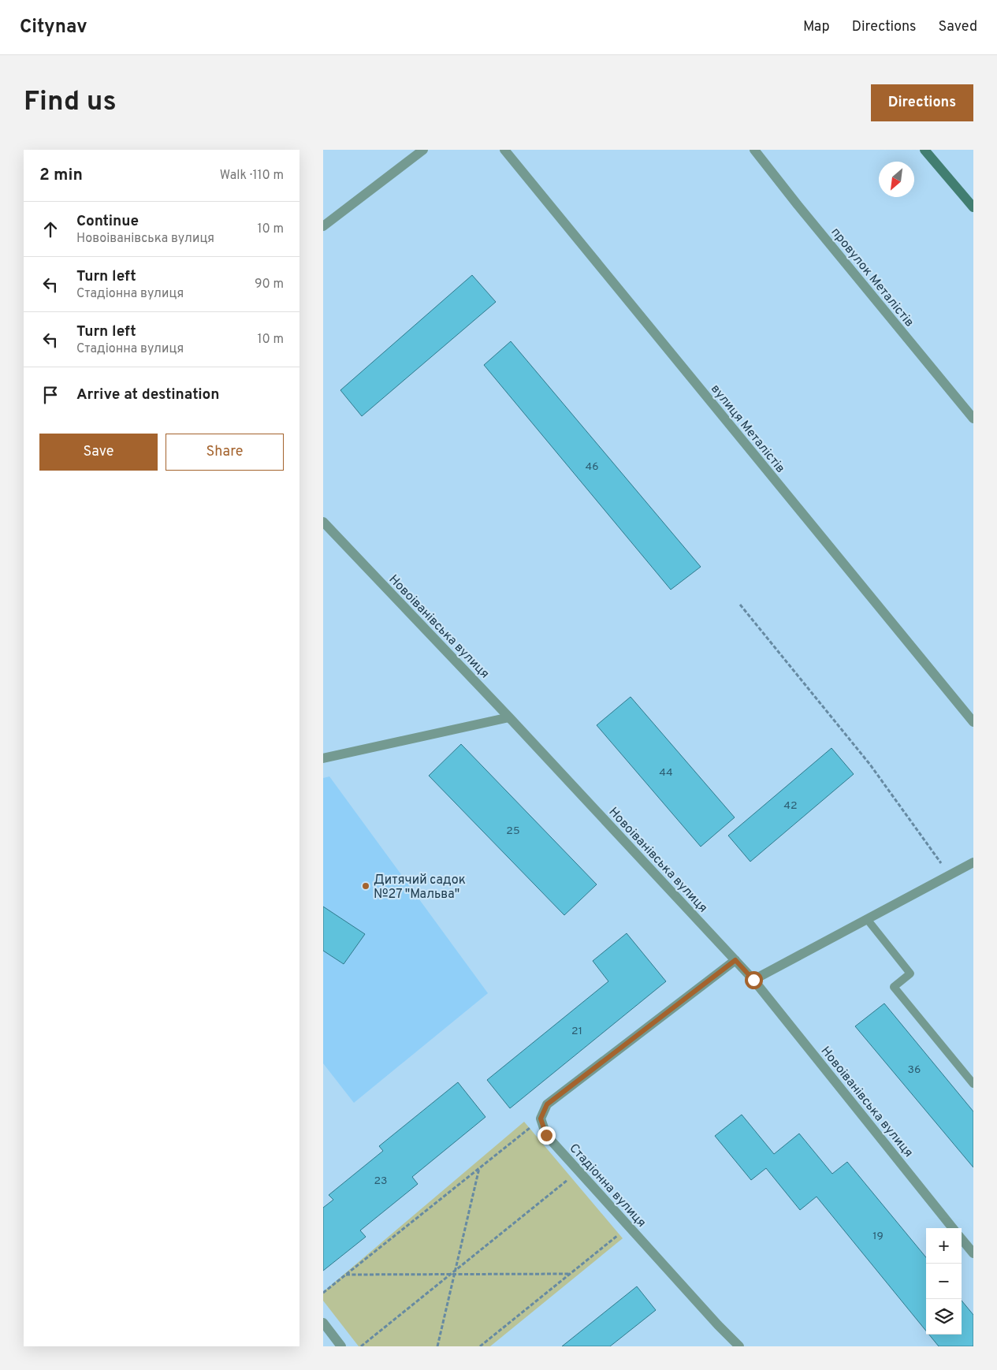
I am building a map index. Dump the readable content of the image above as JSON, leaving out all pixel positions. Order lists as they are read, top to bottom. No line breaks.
{"streets":{"street":["провулок Металістів","вулиця Металістів","Новоіванівська вулиця","Стадіонна вулиця"]},"places":["Дитячий садок №27 \"Мальва\""],"house_numbers":["46","44","42","25","21","36","23","19"],"north":"bottom left","page":{"header":"Citynav","nav":["Map","Directions","Saved"],"buttons":["Directions",["Save","Share"]],"title":"Find us","heading":["2 min","Walk · 110 m"],"list":[["Continue","Новоіванівська вулиця","10 m"],["Turn left","Стадіонна вулиця","90 m"],["Turn left","Стадіонна вулиця","10 m"],"Arrive at destination"],"map_buttons":["+","−"]}}
